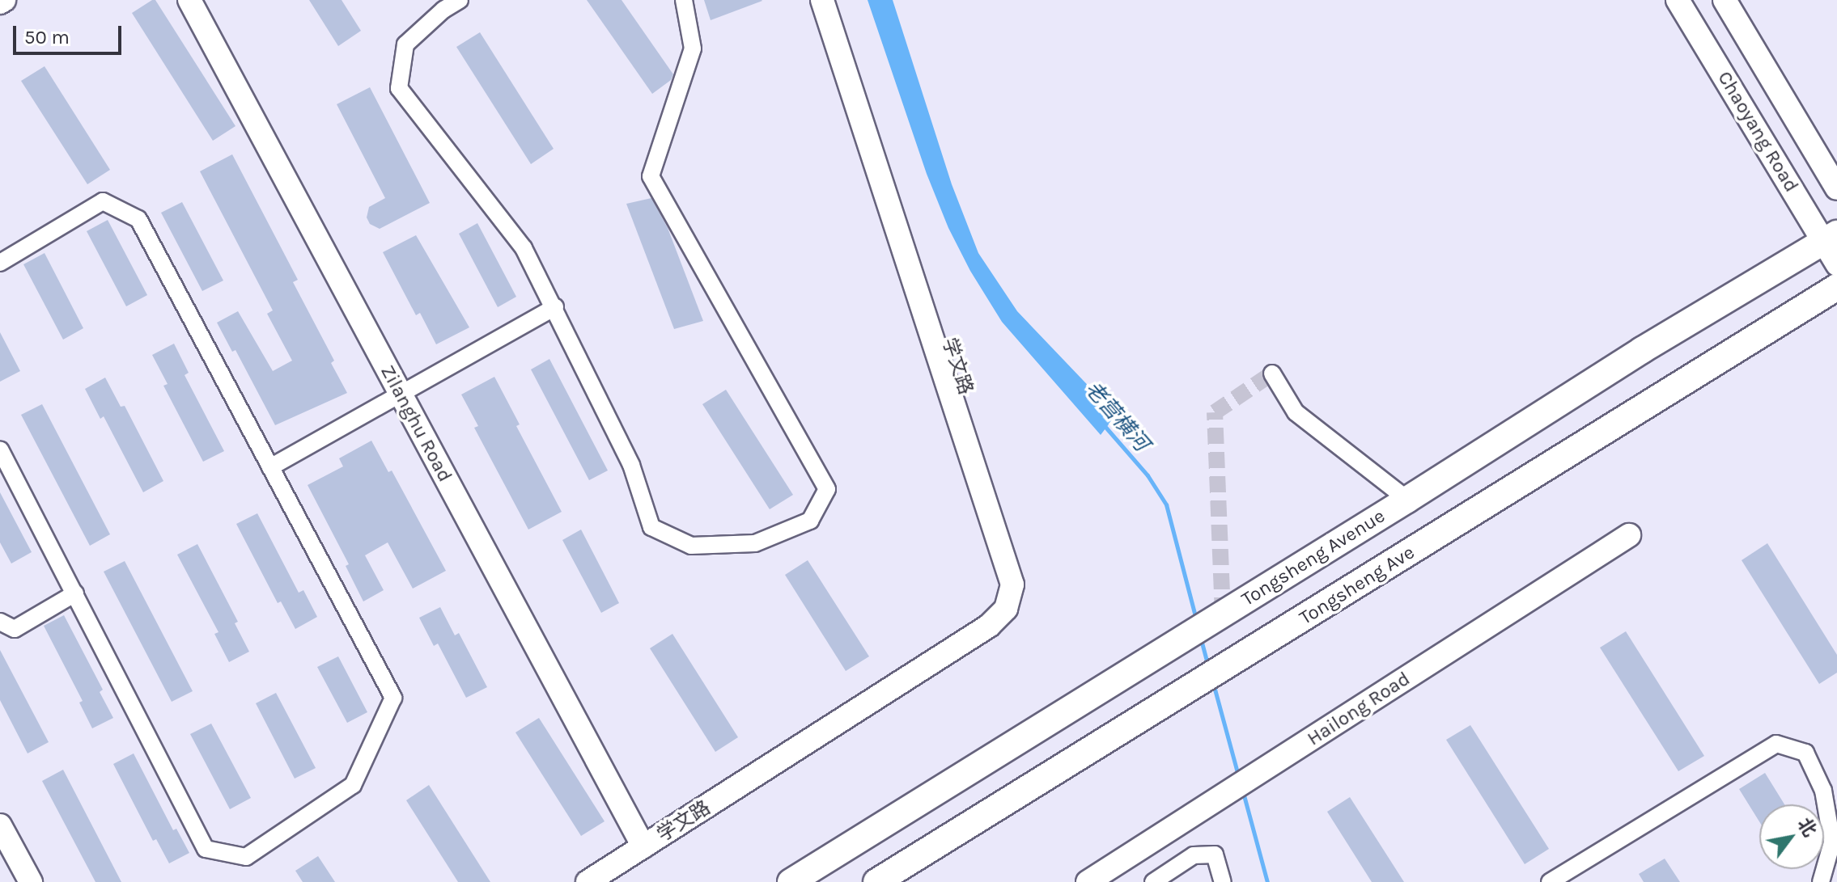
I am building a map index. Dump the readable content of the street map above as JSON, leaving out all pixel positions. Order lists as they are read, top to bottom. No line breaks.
{"streets":{"main road":["Tongsheng Avenue","Tongsheng Ave"],"street":["Chaoyang Road","学文路","Zilanghu Road","Hailong Road"]},"crossings":[["Chaoyang Road","Tongsheng Avenue"],["学文路","Zilanghu Road"]],"water":["老营横河"],"scale_bar":"50 m","north":"top right"}
